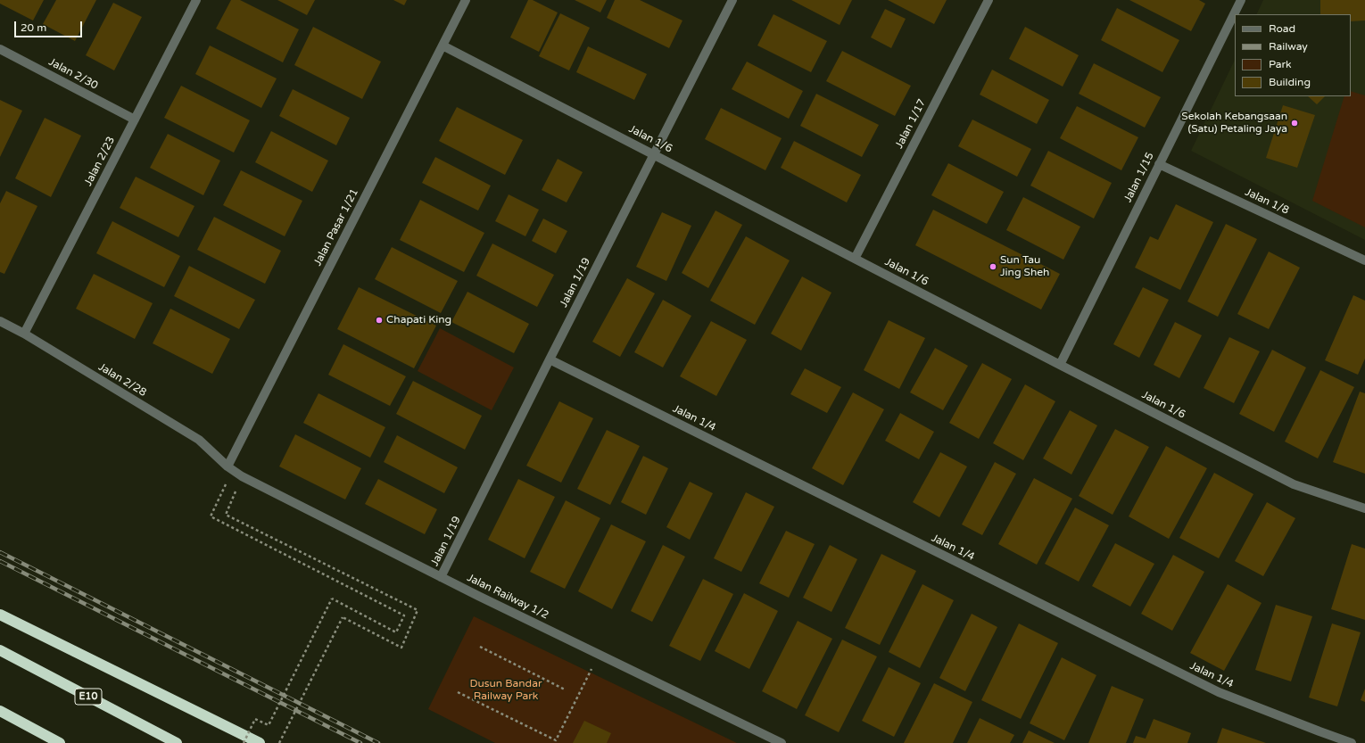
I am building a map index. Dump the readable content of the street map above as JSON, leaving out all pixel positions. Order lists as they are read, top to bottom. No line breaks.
{"streets":{"highway":["E10"],"street":["Jalan 2/30","Jalan 1/17","Jalan 1/6","Jalan 2/23","Jalan 1/15","Jalan 1/8","Jalan Pasar 1/21","Jalan 1/19","Jalan 2/28","Jalan 1/4","Jalan Railway 1/2"]},"crossings":[["Jalan 2/30","Jalan 2/23"],["Jalan 1/17","Jalan 1/6"],["Jalan 1/6","Jalan 1/15"],["Jalan 1/6","Jalan Pasar 1/21"],["Jalan 1/6","Jalan 1/19"],["Jalan 2/23","Jalan 2/28"],["Jalan 1/15","Jalan 1/8"],["Jalan Pasar 1/21","Jalan 2/28"],["Jalan Pasar 1/21","Jalan Railway 1/2"],["Jalan 1/19","Jalan 1/4"],["Jalan 1/19","Jalan Railway 1/2"],["Jalan 2/28","Jalan Railway 1/2"]],"parks":["Dusun Bandar Railway Park"],"places":["Sekolah Kebangsaan (Satu) Petaling Jaya","Sun Tau Jing Sheh","Chapati King"],"legend":["Road","Railway","Park","Building"],"scale_bar":"20 m"}
